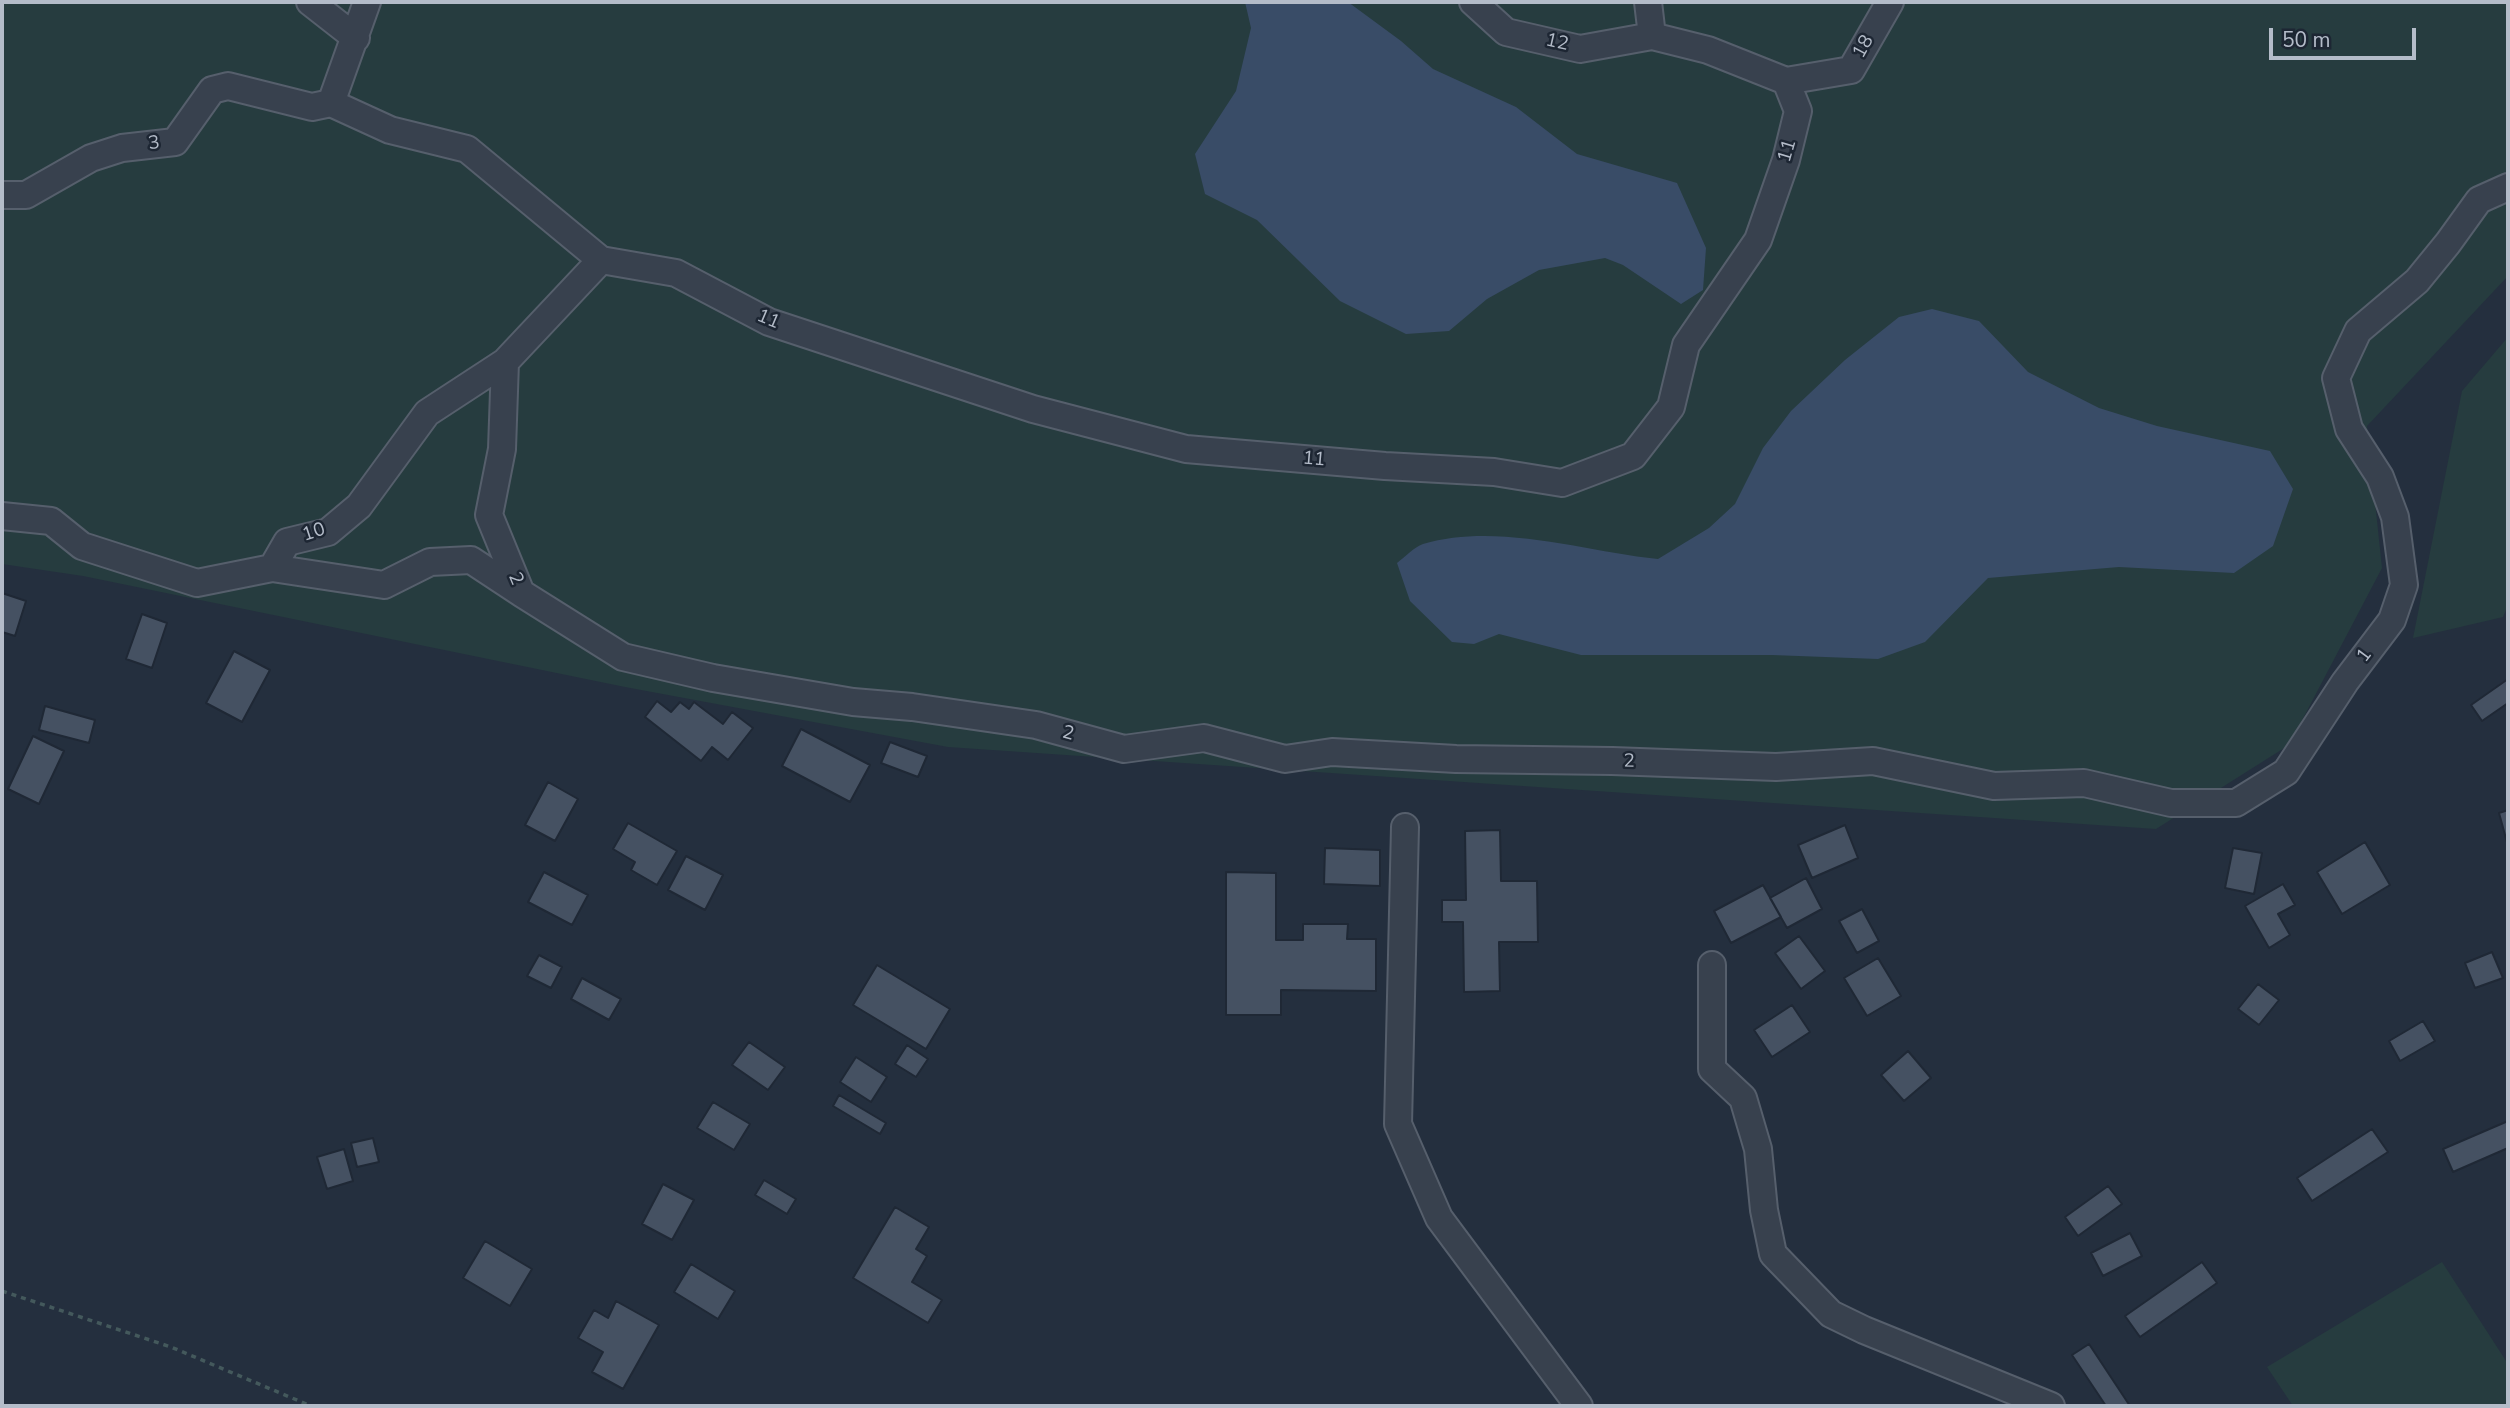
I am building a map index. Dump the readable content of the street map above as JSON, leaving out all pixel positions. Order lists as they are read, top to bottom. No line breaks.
{"streets":{"street":["12","18","3","11","10","2","1"]},"crossings":[["18","11"],["11","10"],["10","2"],["2","1"]],"scale_bar":"50 m"}
